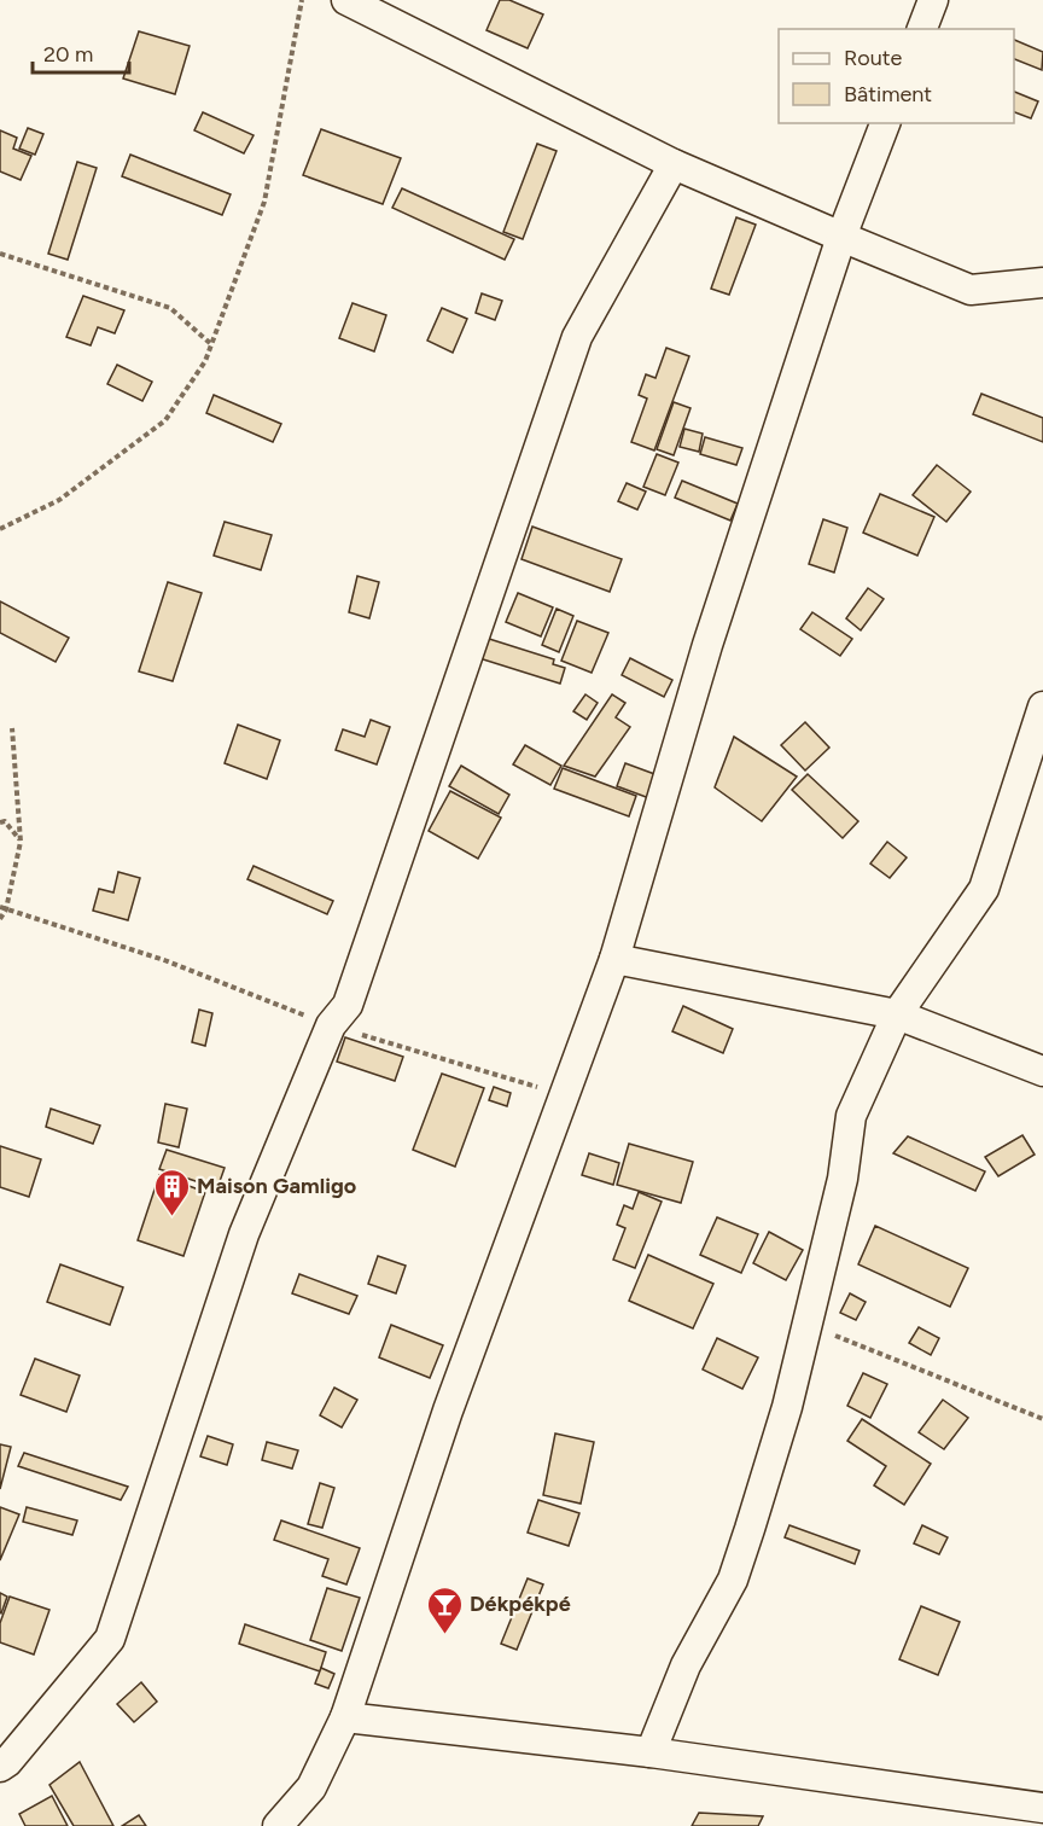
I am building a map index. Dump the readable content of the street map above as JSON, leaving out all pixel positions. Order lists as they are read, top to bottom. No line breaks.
{"places":{"building":["Maison Gamligo"],"bar":["Dékpékpé"]},"legend":["Route","Bâtiment"],"scale_bar":"20 m"}
